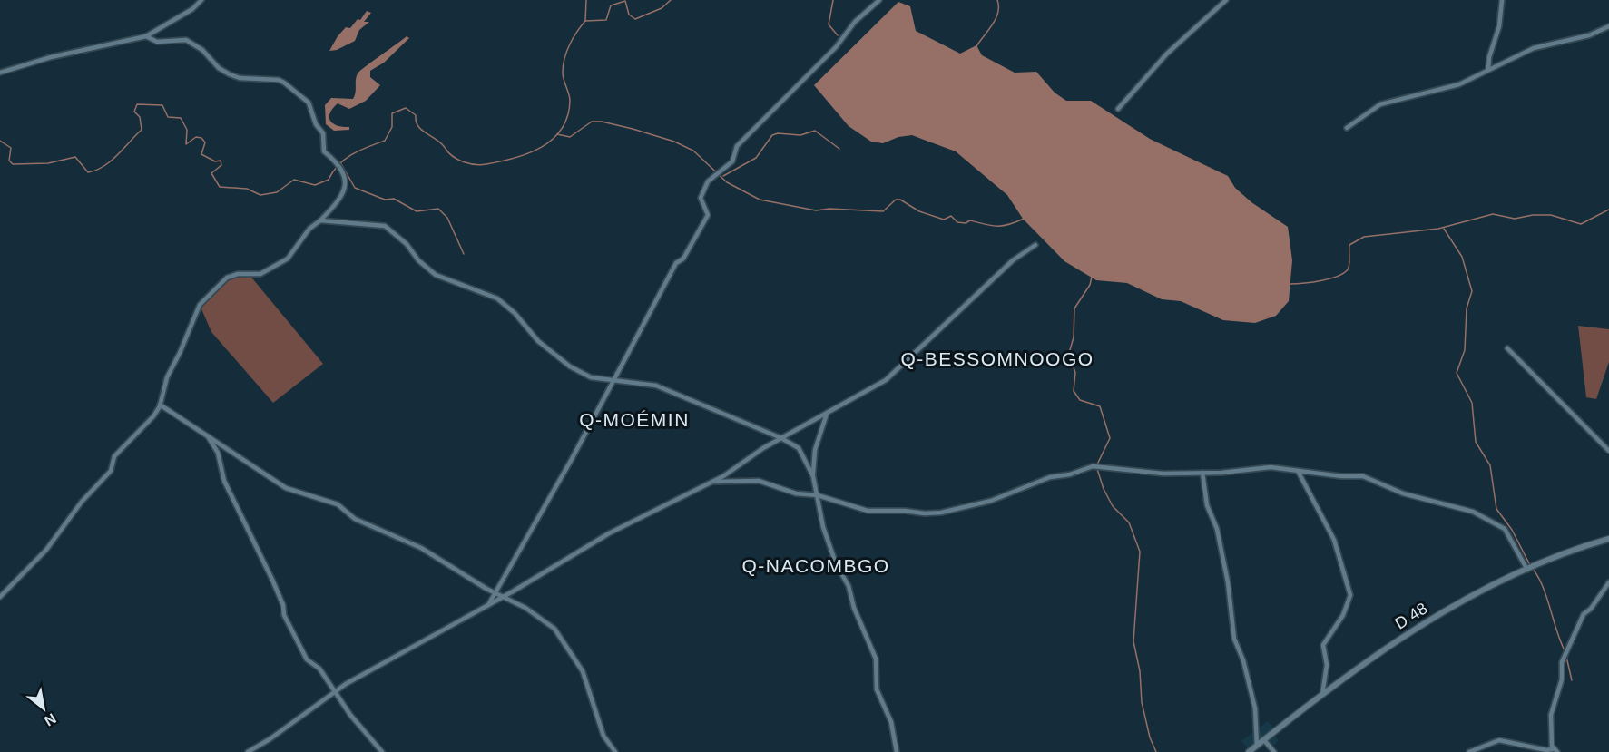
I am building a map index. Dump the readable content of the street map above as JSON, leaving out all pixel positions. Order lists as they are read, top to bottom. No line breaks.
{"streets":{"street":["D 48"]},"districts":["Q-BESSOMNOOGO","Q-MOÉMIN","Q-NACOMBGO"],"north":"bottom right"}
